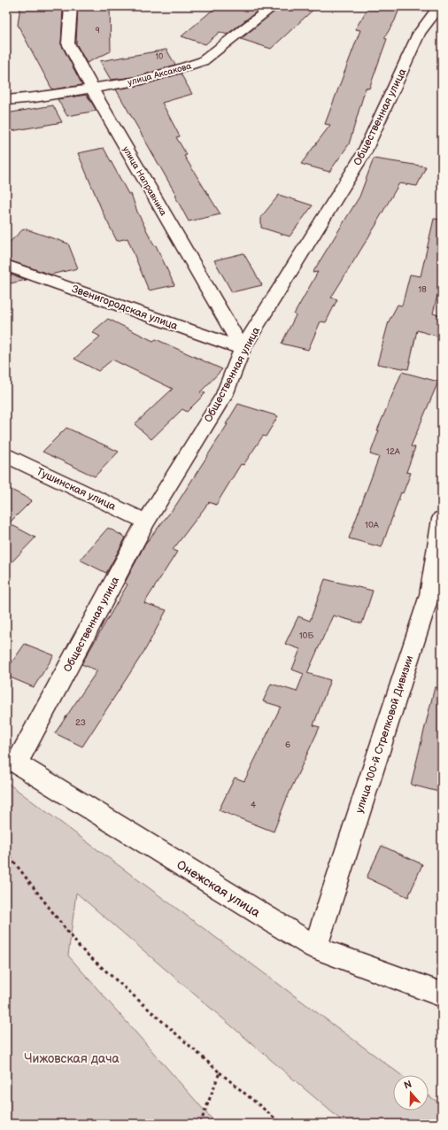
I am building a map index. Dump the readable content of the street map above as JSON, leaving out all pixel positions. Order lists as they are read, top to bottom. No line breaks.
{"streets":{"street":["улица Аксакова","Общественная улица","улица Направника","Звенигородская улица","Тушинская улица","улица 100-й Стрелковой Дивизии","Онежская улица"]},"crossings":[["улица Аксакова","улица Направника"],["Общественная улица","улица Направника"],["Общественная улица","Звенигородская улица"],["Общественная улица","Тушинская улица"],["Общественная улица","Онежская улица"],["улица Направника","Звенигородская улица"],["улица 100-й Стрелковой Дивизии","Онежская улица"]],"parks":["Чижовская дача"],"house_numbers":["9","10","18","12А","10А","10Б","23","6","4"],"north":"top"}
